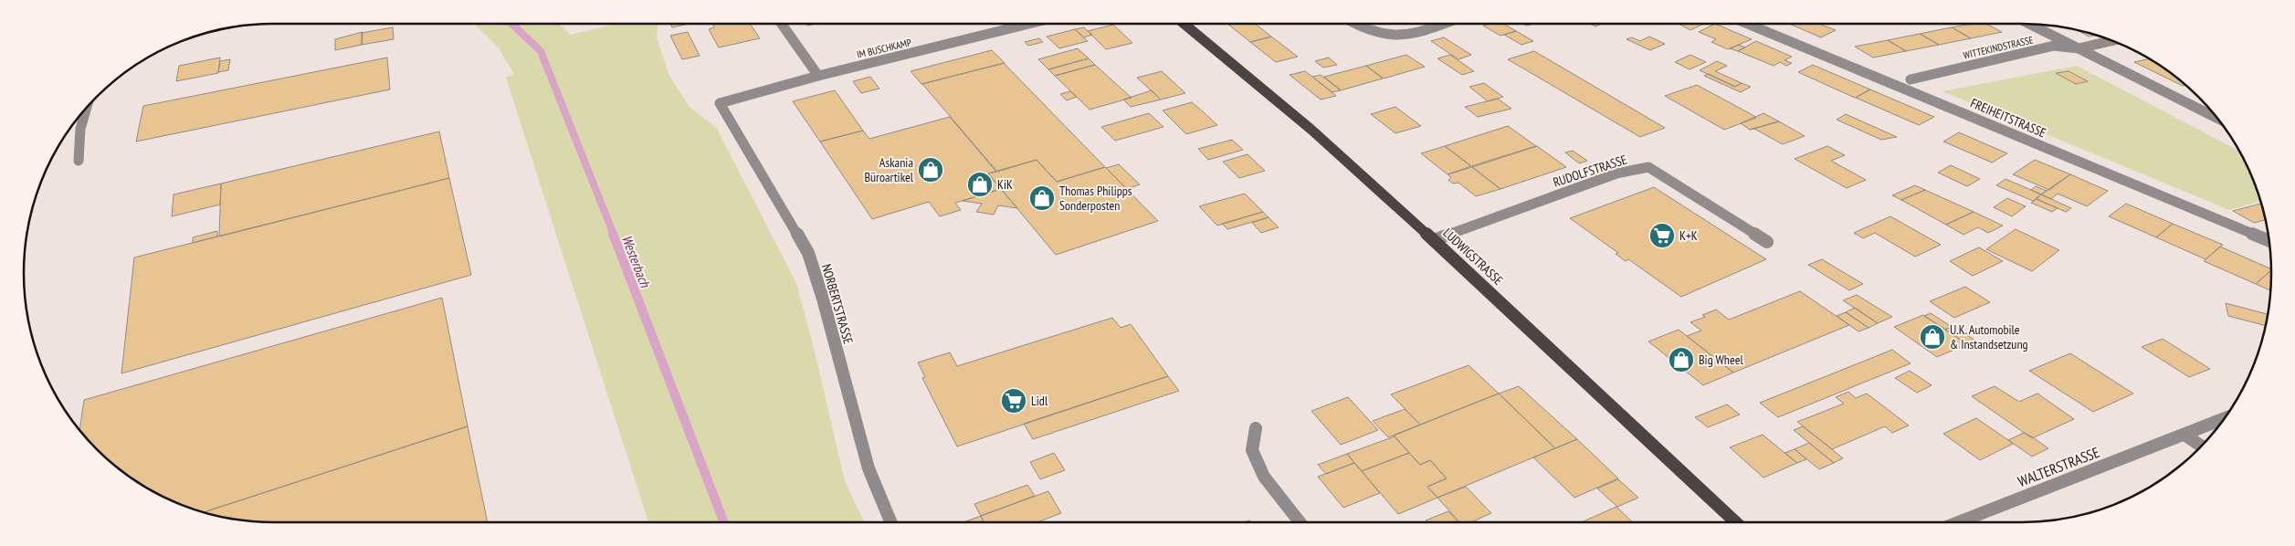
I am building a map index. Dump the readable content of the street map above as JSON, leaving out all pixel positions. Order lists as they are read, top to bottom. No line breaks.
{"streets":{"main road":["LUDWIGSTRASSE"],"street":["WITTEKINDSTRASSE","IM BUSCHKAMP","FREIHEITSTRASSE","RUDOLFSTRASSE","NORBERTSTRASSE","WALTERSTRASSE"]},"crossings":[["IM BUSCHKAMP","NORBERTSTRASSE"],["RUDOLFSTRASSE","LUDWIGSTRASSE"]],"water":["Westerbach"],"places":{"shop":["Askania Büroartikel","KiK","Thomas Philipps Sonderposten","U.K. Automobile & Instandsetzung","Big Wheel"],"supermarket":["K+K","Lidl"]}}
